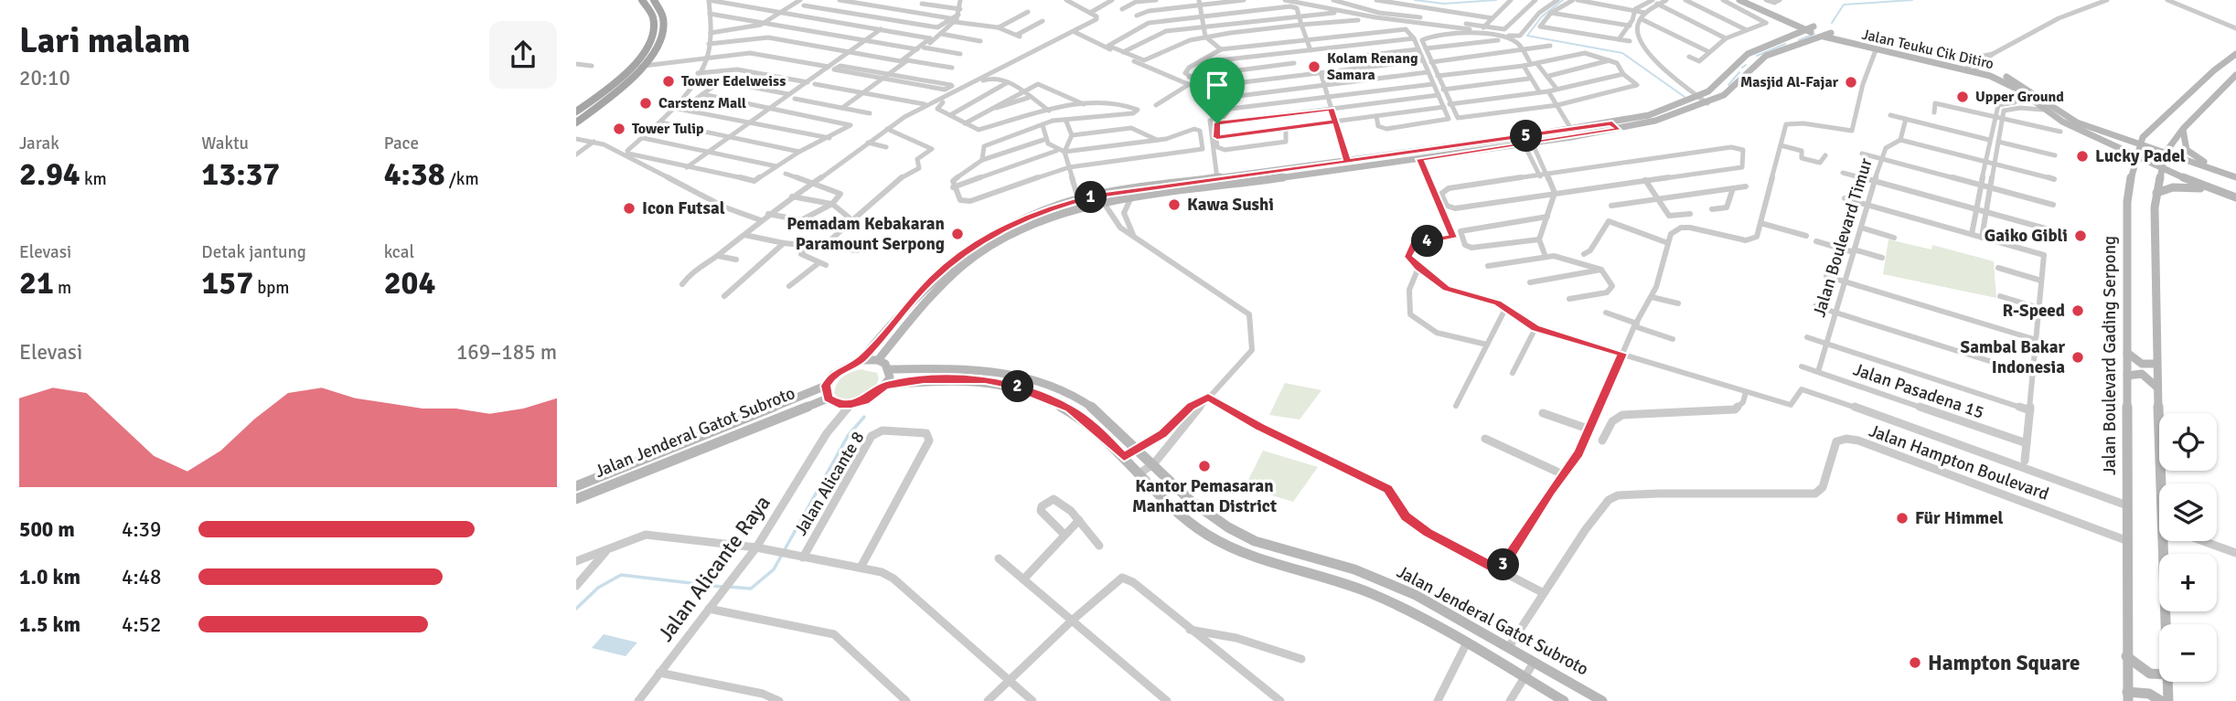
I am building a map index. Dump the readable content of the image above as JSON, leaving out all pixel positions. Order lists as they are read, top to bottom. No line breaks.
{"streets":{"street":["Jalan Teuku Cik Ditiro","Jalan Boulevard Timur","Jalan Boulevard Gading Serpong","Jalan Pasadena 15","Jalan Jenderal Gatot Subroto","Jalan Hampton Boulevard","Jalan Alicante 8","Jalan Alicante Raya"]},"crossings":[["Jalan Teuku Cik Ditiro","Jalan Boulevard Gading Serpong"],["Jalan Boulevard Timur","Jalan Pasadena 15"],["Jalan Boulevard Gading Serpong","Jalan Hampton Boulevard"],["Jalan Jenderal Gatot Subroto","Jalan Hampton Boulevard"]],"places":["Kolam Renang Samara","Tower Edelweiss","Masjid Al-Fajar","Upper Ground","Carstenz Mall","Tower Tulip","Lucky Padel","Kawa Sushi","Icon Futsal","Pemadam Kebakaran Paramount Serpong","Gaiko Gibli","R-Speed","Sambal Bakar Indonesia","Kantor Pemasaran Manhattan District","Für Himmel","Hampton Square"],"page":{"heading":["Lari malam","20:10"],"stats":[["Jarak","2.94 km"],["Waktu","13:37"],["Pace","4:38 /km"],["Elevasi","21 m"],["Detak jantung","157 bpm"],["kcal","204"]],"pins":["5","1","4","2","3"],"chart":["Elevasi","169–185 m"],"map_buttons":["+","−"],"list":[{"name":"500 m","note":"4:39"},{"name":"1.0 km","note":"4:48"},{"name":"1.5 km","note":"4:52"}]}}
